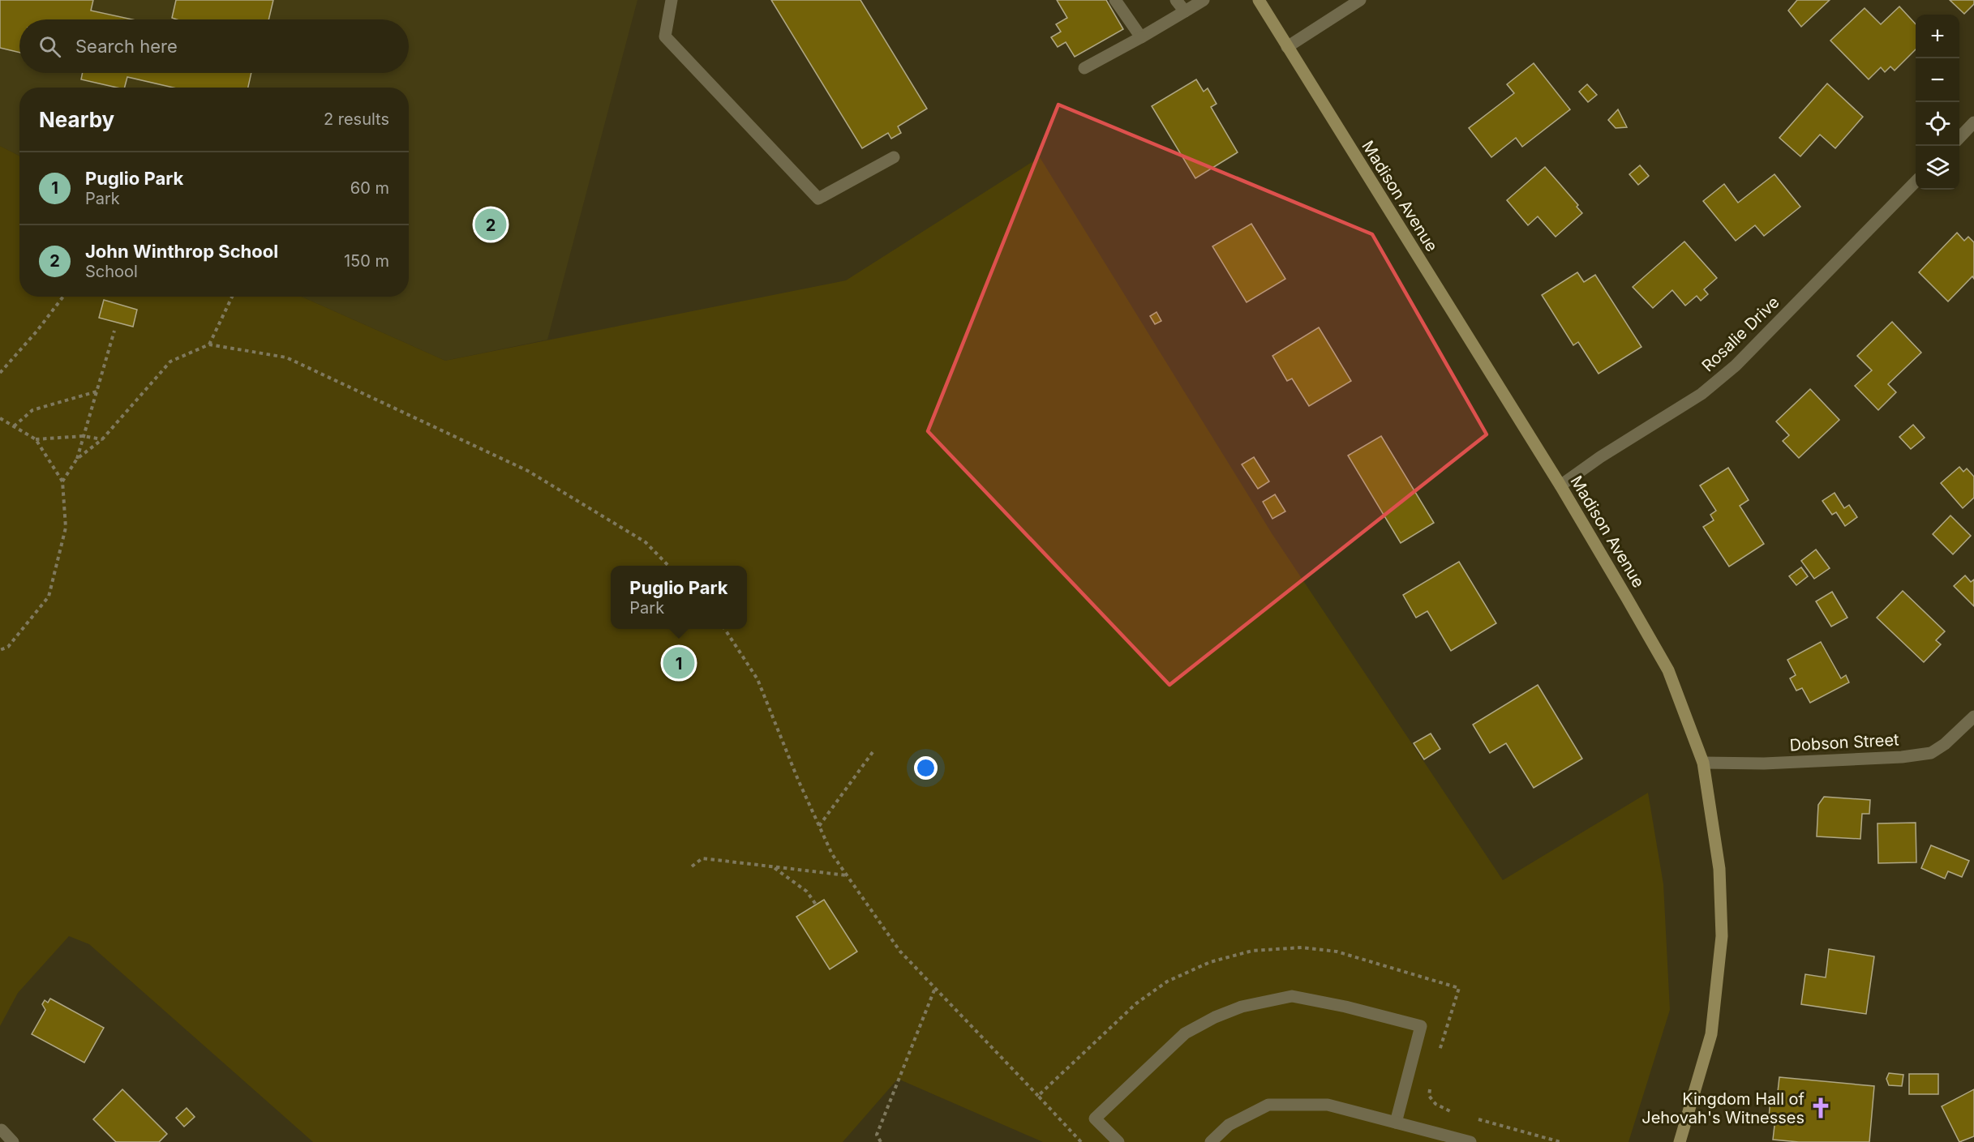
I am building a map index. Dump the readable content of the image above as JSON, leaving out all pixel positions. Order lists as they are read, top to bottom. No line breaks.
{"streets":{"main road":["Madison Avenue"],"street":["Rosalie Drive","Dobson Street"]},"crossings":[["Madison Avenue","Rosalie Drive"],["Madison Avenue","Dobson Street"]],"places":{"church":["Kingdom Hall of Jehovah's Witnesses"]},"page":{"map_buttons":["+","−"],"search":"Search here","heading":["Nearby","2 results"],"list":[{"mark":"1","name":"Puglio Park","note":"Park","value":"60 m"},{"mark":"2","name":"John Winthrop School","note":"School","value":"150 m"}],"pins":["2","1"],"popup":["Puglio Park","Park"]}}
